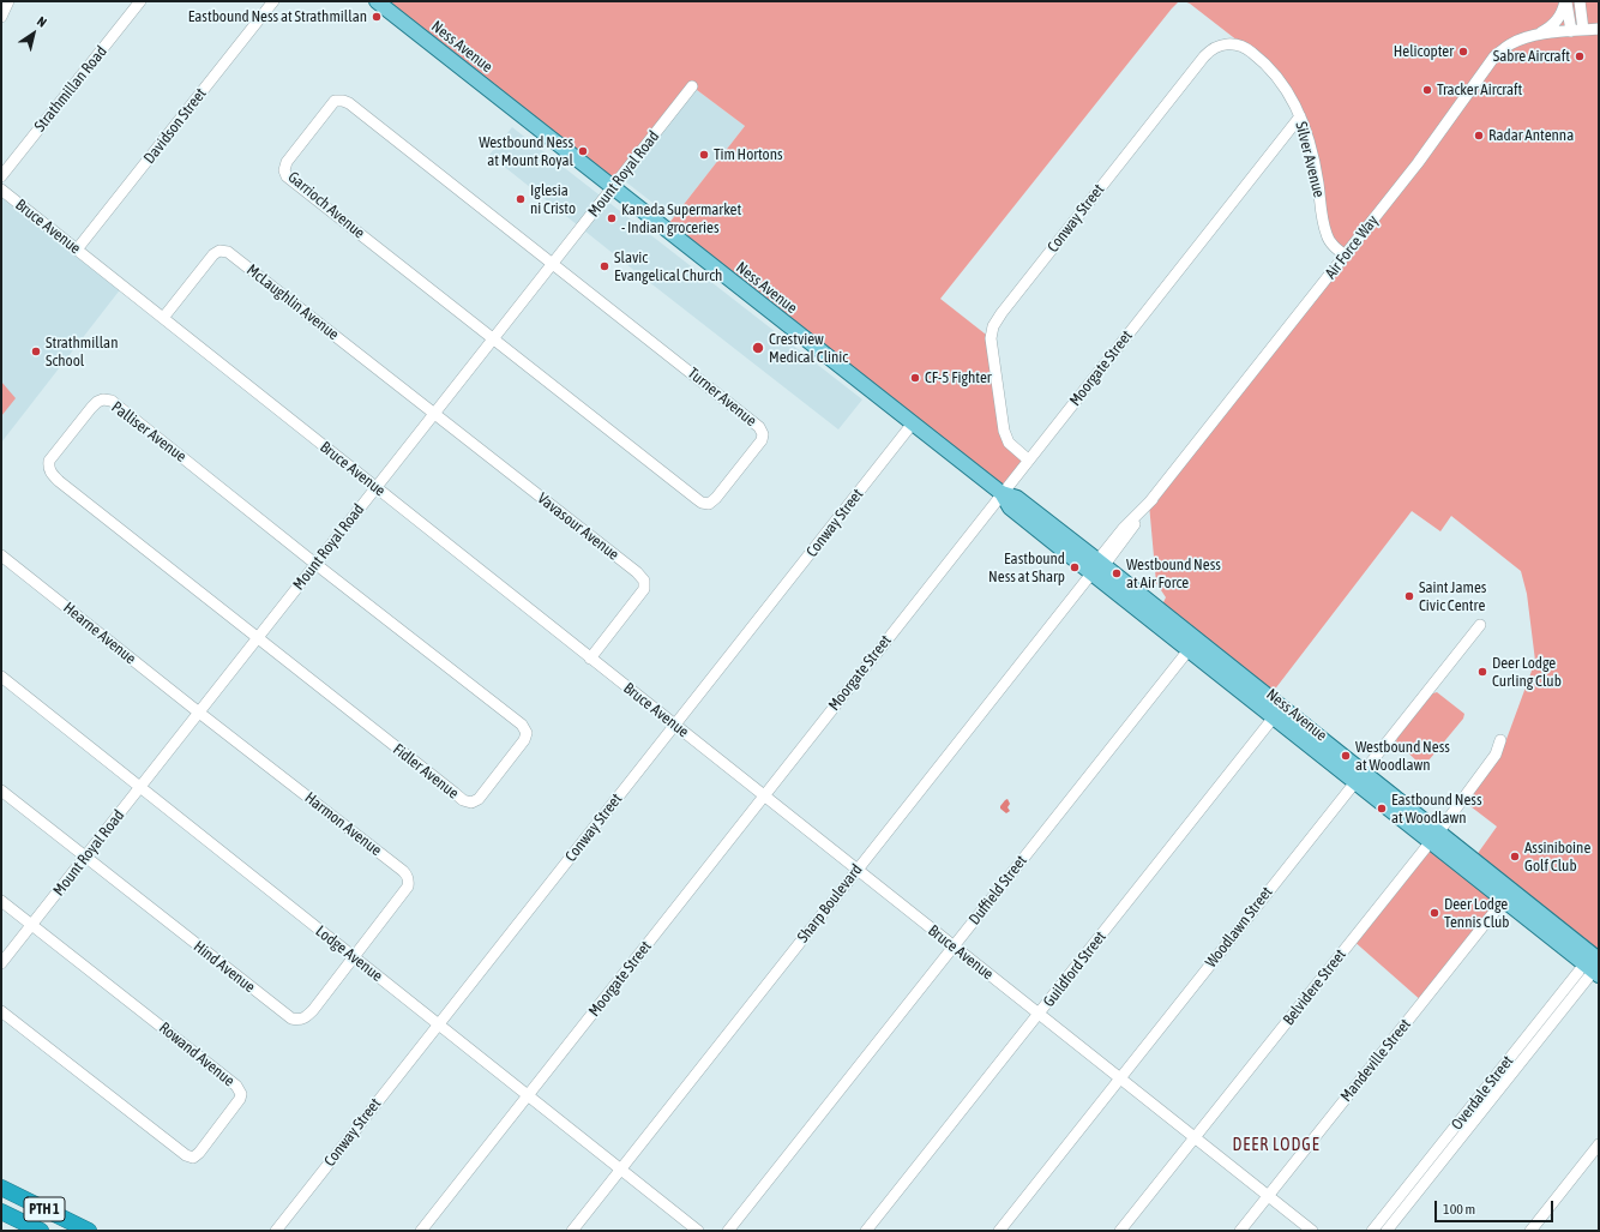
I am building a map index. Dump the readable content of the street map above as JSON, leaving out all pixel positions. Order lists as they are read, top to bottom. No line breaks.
{"streets":{"highway":["PTH 1"],"main road":["Ness Avenue"],"street":["Strathmillan Road","Davidson Street","Silver Avenue","Mount Royal Road","Garrioch Avenue","Conway Street","Bruce Avenue","Air Force Way","McLaughlin Avenue","Moorgate Street","Turner Avenue","Palliser Avenue","Vavasour Avenue","Hearne Avenue","Fidler Avenue","Harmon Avenue","Duffield Street","Sharp Boulevard","Woodlawn Street","Lodge Avenue","Hind Avenue","Guildford Street","Belvidere Street","Rowand Avenue","Mandeville Street","Overdale Street"]},"crossings":[["Ness Avenue","Mount Royal Road"],["Ness Avenue","Conway Street"],["Ness Avenue","Air Force Way"],["Ness Avenue","Moorgate Street"],["Ness Avenue","Duffield Street"],["Ness Avenue","Sharp Boulevard"],["Ness Avenue","Woodlawn Street"],["Ness Avenue","Guildford Street"],["Ness Avenue","Belvidere Street"],["Ness Avenue","Mandeville Street"],["Ness Avenue","Overdale Street"],["Davidson Street","Bruce Avenue"],["Silver Avenue","Conway Street"],["Silver Avenue","Air Force Way"],["Silver Avenue","Moorgate Street"],["Mount Royal Road","Garrioch Avenue"],["Mount Royal Road","Bruce Avenue"],["Mount Royal Road","McLaughlin Avenue"],["Mount Royal Road","Turner Avenue"],["Mount Royal Road","Palliser Avenue"],["Mount Royal Road","Vavasour Avenue"],["Mount Royal Road","Hearne Avenue"],["Mount Royal Road","Fidler Avenue"],["Mount Royal Road","Harmon Avenue"],["Mount Royal Road","Lodge Avenue"],["Mount Royal Road","Hind Avenue"],["Mount Royal Road","Rowand Avenue"],["Garrioch Avenue","Turner Avenue"],["Conway Street","Bruce Avenue"],["Conway Street","Moorgate Street"],["Conway Street","Lodge Avenue"],["Bruce Avenue","McLaughlin Avenue"],["Bruce Avenue","Moorgate Street"],["Bruce Avenue","Vavasour Avenue"],["Bruce Avenue","Duffield Street"],["Bruce Avenue","Sharp Boulevard"],["Bruce Avenue","Woodlawn Street"],["Bruce Avenue","Guildford Street"],["Bruce Avenue","Belvidere Street"],["Bruce Avenue","Mandeville Street"],["Air Force Way","Sharp Boulevard"],["McLaughlin Avenue","Vavasour Avenue"],["Moorgate Street","Lodge Avenue"],["Palliser Avenue","Fidler Avenue"],["Hearne Avenue","Harmon Avenue"],["Harmon Avenue","Lodge Avenue"],["Harmon Avenue","Hind Avenue"],["Sharp Boulevard","Lodge Avenue"],["Lodge Avenue","Hind Avenue"]],"districts":["DEER LODGE"],"places":["Eastbound Ness at Strathmillan","Helicopter","Sabre Aircraft","Tracker Aircraft","Radar Antenna","Westbound Ness at Mount Royal","Tim Hortons","Iglesia ni Cristo","Kaneda Supermarket - Indian groceries","Slavic Evangelical Church","Crestview Medical Clinic","Strathmillan School","CF-5 Fighter","Eastbound Ness at Sharp","Westbound Ness at Air Force","Saint James Civic Centre","Deer Lodge Curling Club","Westbound Ness at Woodlawn","Eastbound Ness at Woodlawn","Assiniboine Golf Club","Deer Lodge Tennis Club"],"scale_bar":"100 m","north":"top right"}
